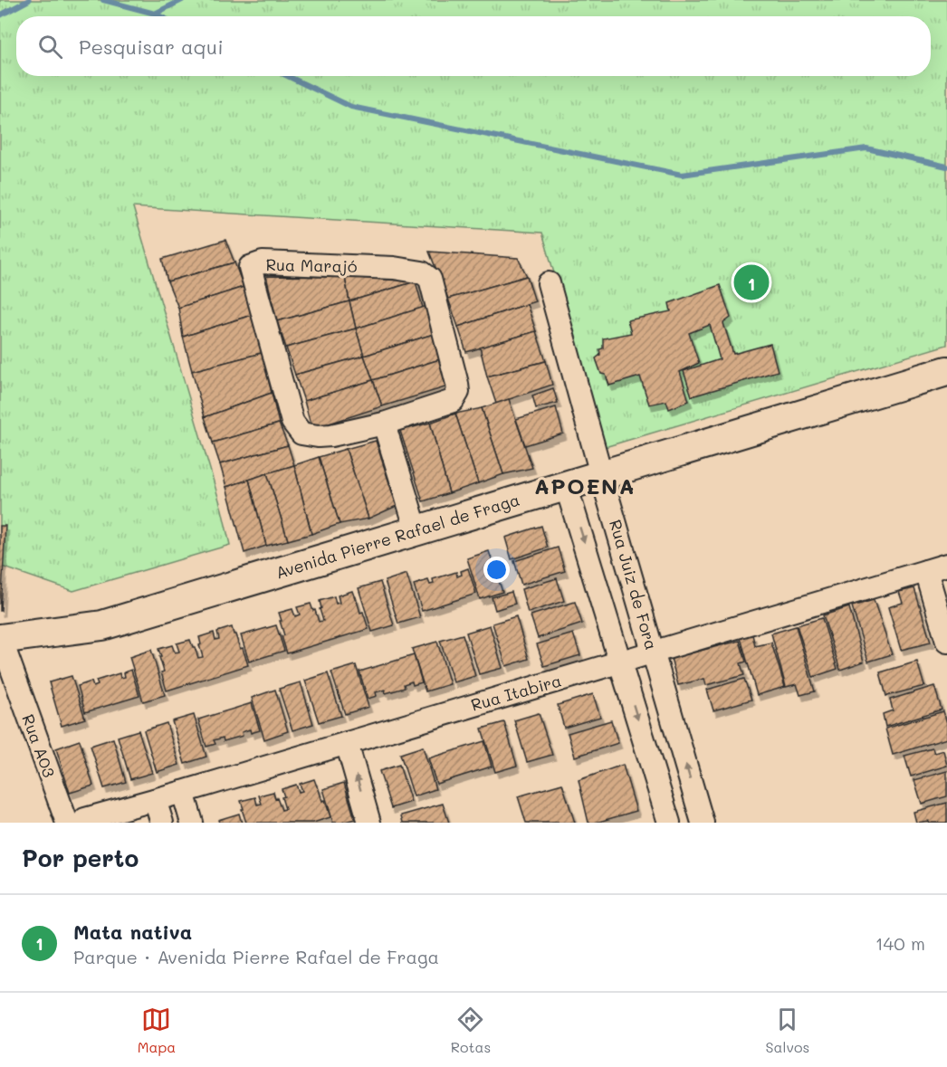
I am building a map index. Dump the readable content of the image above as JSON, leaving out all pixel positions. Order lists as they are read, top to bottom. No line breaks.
{"streets":{"street":["Rua Marajó","Avenida Pierre Rafael de Fraga","Rua Juiz de Fora","Rua Itabira","Rua A03"]},"crossings":[["Avenida Pierre Rafael de Fraga","Rua Juiz de Fora"],["Avenida Pierre Rafael de Fraga","Rua A03"],["Rua Juiz de Fora","Rua Itabira"],["Rua Itabira","Rua A03"]],"districts":["APOENA"],"page":{"search":"Pesquisar aqui","pins":"1","heading":"Por perto","list":[{"mark":"1","name":"Mata nativa","note":"Parque · Avenida Pierre Rafael de Fraga","value":"140 m"}],"nav":["Mapa","Rotas","Salvos"]}}
